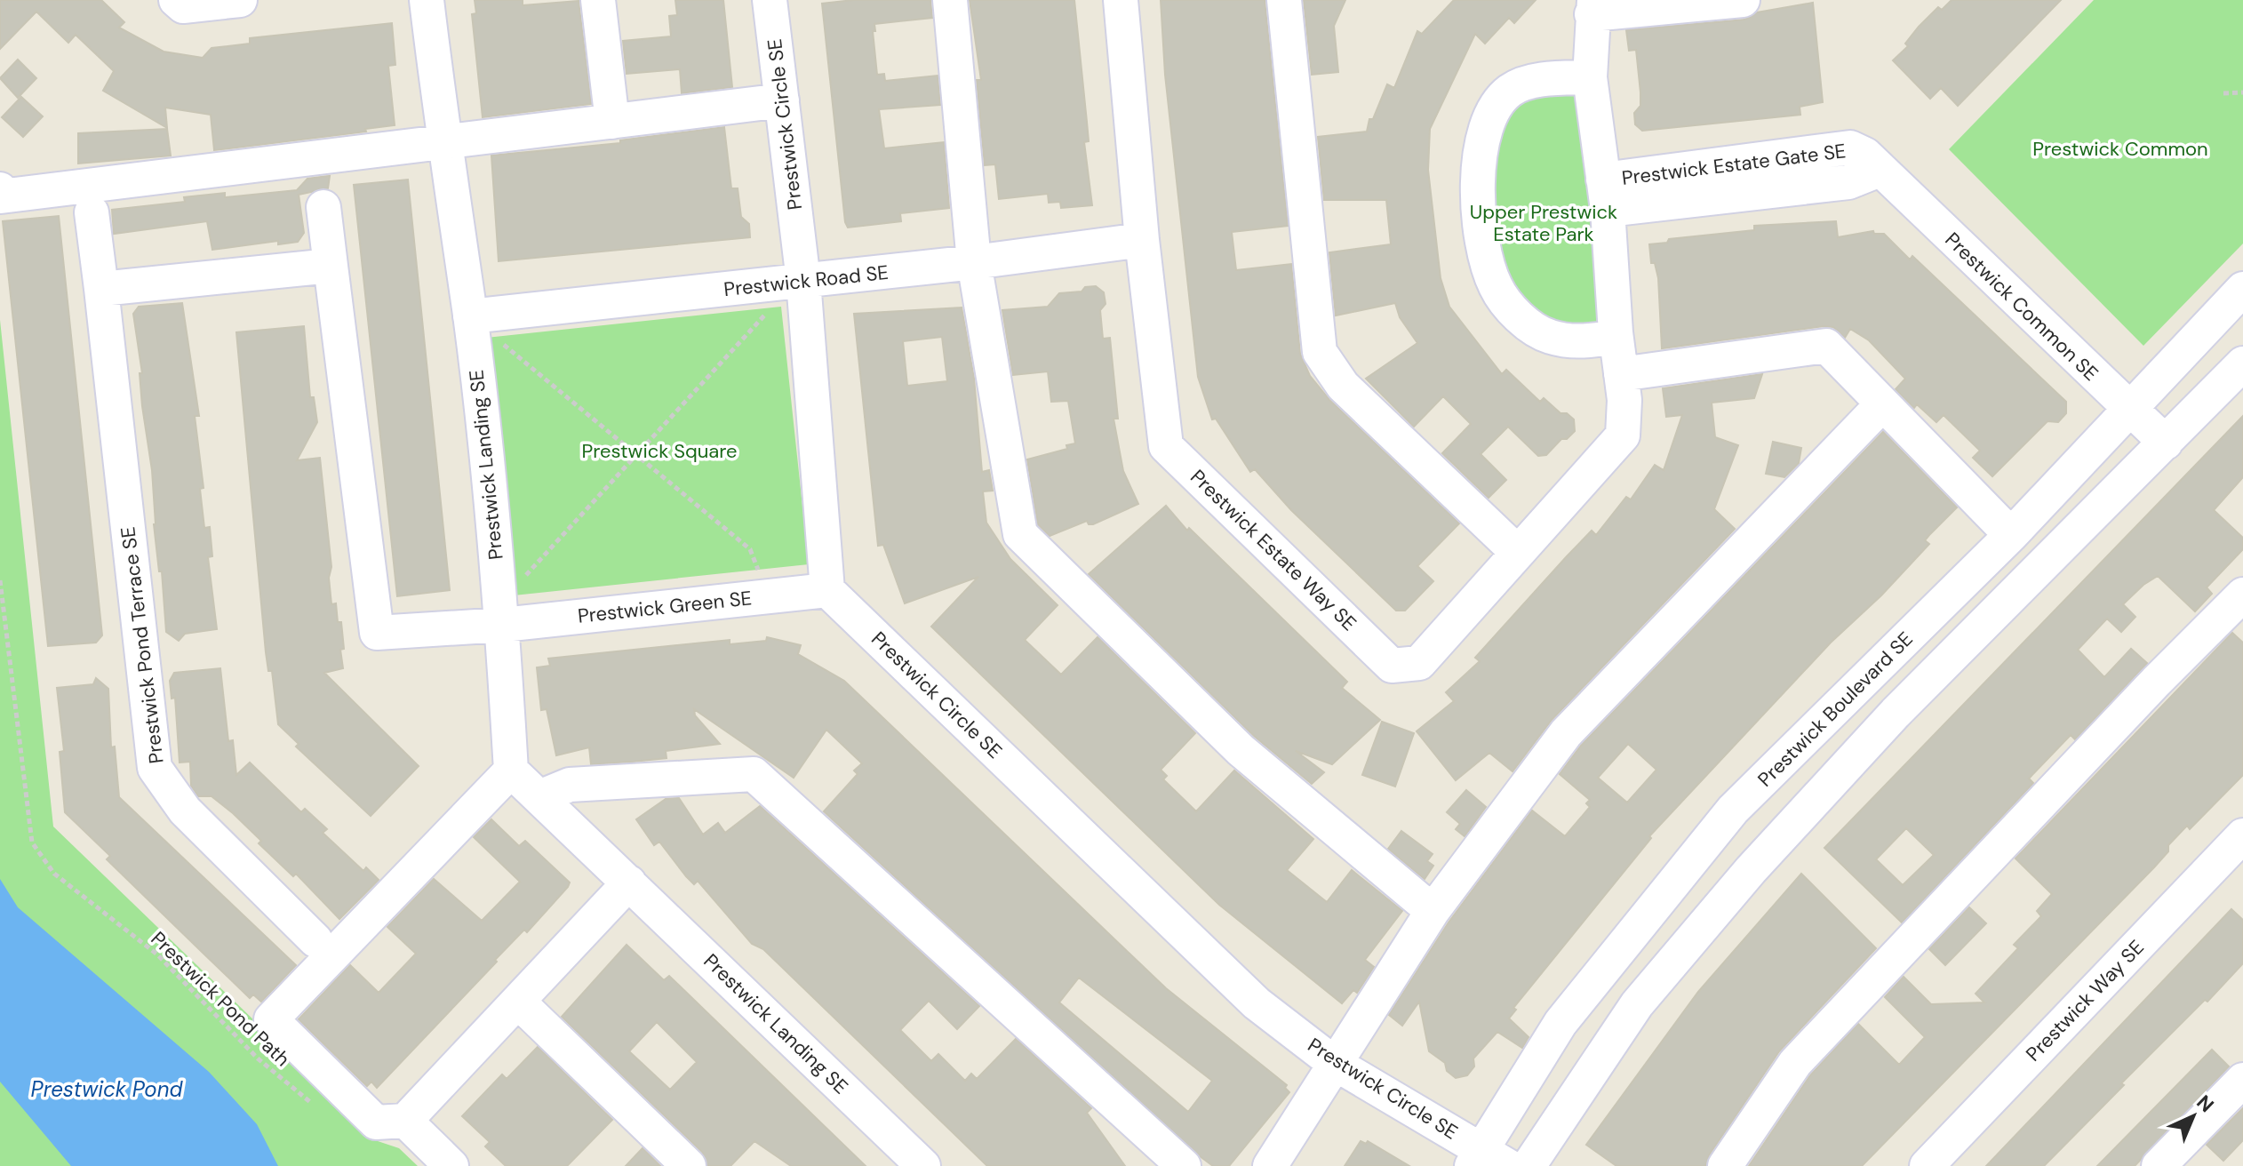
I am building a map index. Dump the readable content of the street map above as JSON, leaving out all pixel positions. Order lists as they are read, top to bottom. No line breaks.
{"streets":{"street":["Prestwick Circle SE","Prestwick Estate Gate SE","Prestwick Road SE","Prestwick Common SE","Prestwick Landing SE","Prestwick Estate Way SE","Prestwick Green SE","Prestwick Pond Terrace SE","Prestwick Boulevard SE","Prestwick Way SE"],"path":["Prestwick Pond Path"]},"crossings":[["Prestwick Circle SE","Prestwick Road SE"],["Prestwick Circle SE","Prestwick Green SE"],["Prestwick Circle SE","Prestwick Boulevard SE"],["Prestwick Estate Gate SE","Prestwick Common SE"],["Prestwick Estate Gate SE","Prestwick Estate Way SE"],["Prestwick Road SE","Prestwick Landing SE"],["Prestwick Road SE","Prestwick Estate Way SE"],["Prestwick Common SE","Prestwick Boulevard SE"],["Prestwick Landing SE","Prestwick Green SE"]],"water":["Prestwick Pond"],"parks":["Prestwick Common","Upper Prestwick Estate Park","Prestwick Square"],"north":"top right"}
